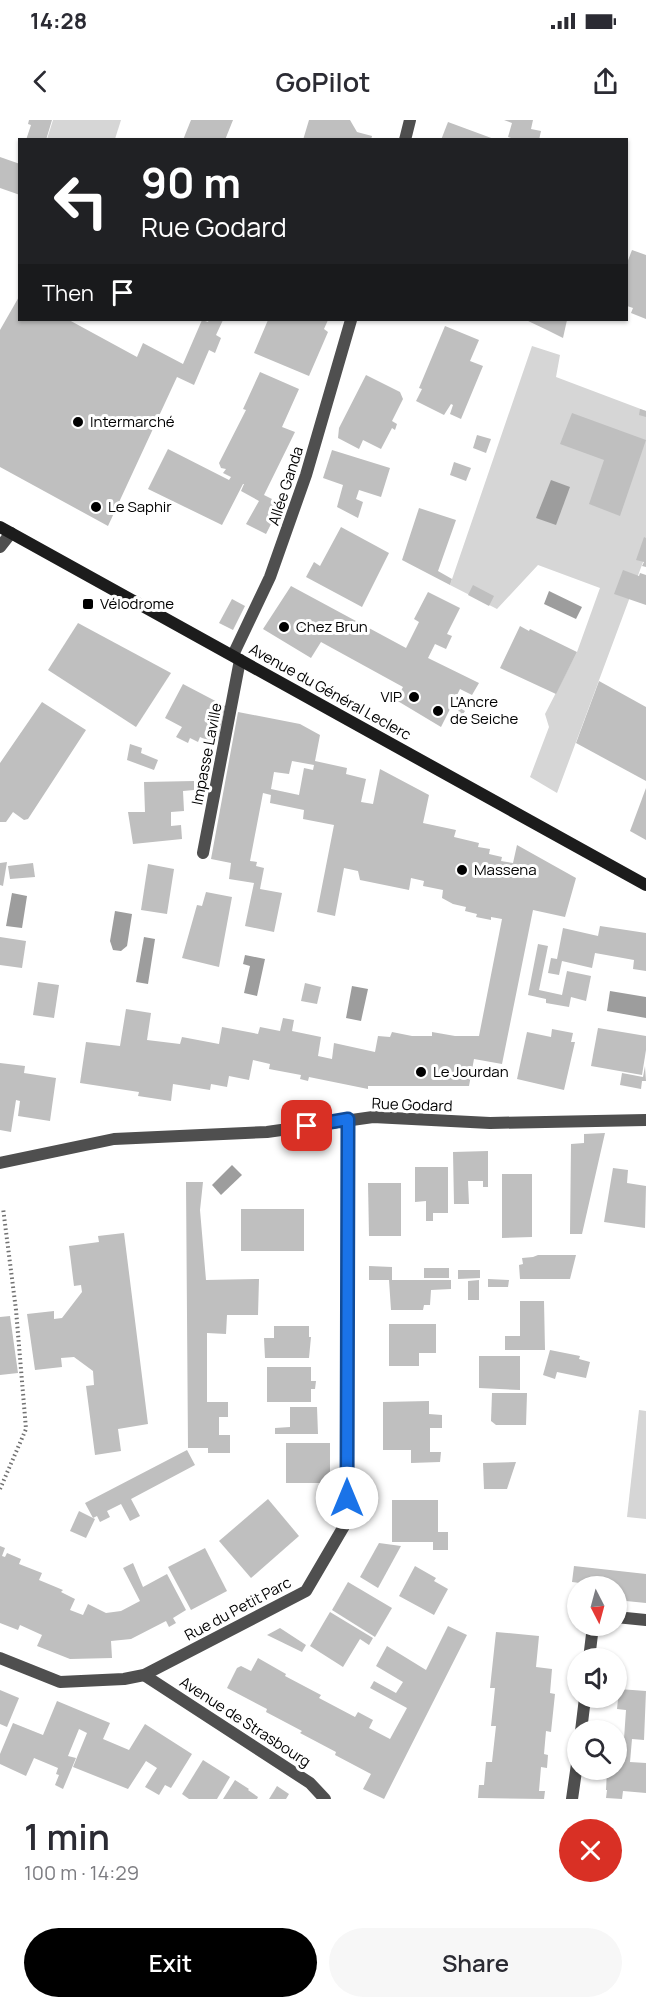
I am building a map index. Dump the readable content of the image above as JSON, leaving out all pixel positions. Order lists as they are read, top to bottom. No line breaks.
{"streets":{"main road":["Avenue du Général Leclerc"],"street":["Allée Ganda","Impasse Laville","Rue Godard","Rue du Petit Parc","Avenue de Strasbourg"]},"crossings":[["Allée Ganda","Avenue du Général Leclerc"],["Allée Ganda","Impasse Laville"],["Avenue du Général Leclerc","Impasse Laville"],["Rue Godard","Rue du Petit Parc"],["Rue du Petit Parc","Avenue de Strasbourg"]],"places":{"other":["Intermarché","Le Saphir","Chez Brun","VIP","L'Ancre de Seiche","Massena","Le Jourdan"],"transit":["Vélodrome"]},"north":"bottom","page":{"status":"14:28","header":"GoPilot","turn":["90 m","Rue Godard"],"then":"Then","heading":["1 min","100 m · 14:29"],"buttons":["Exit","Share"]}}
